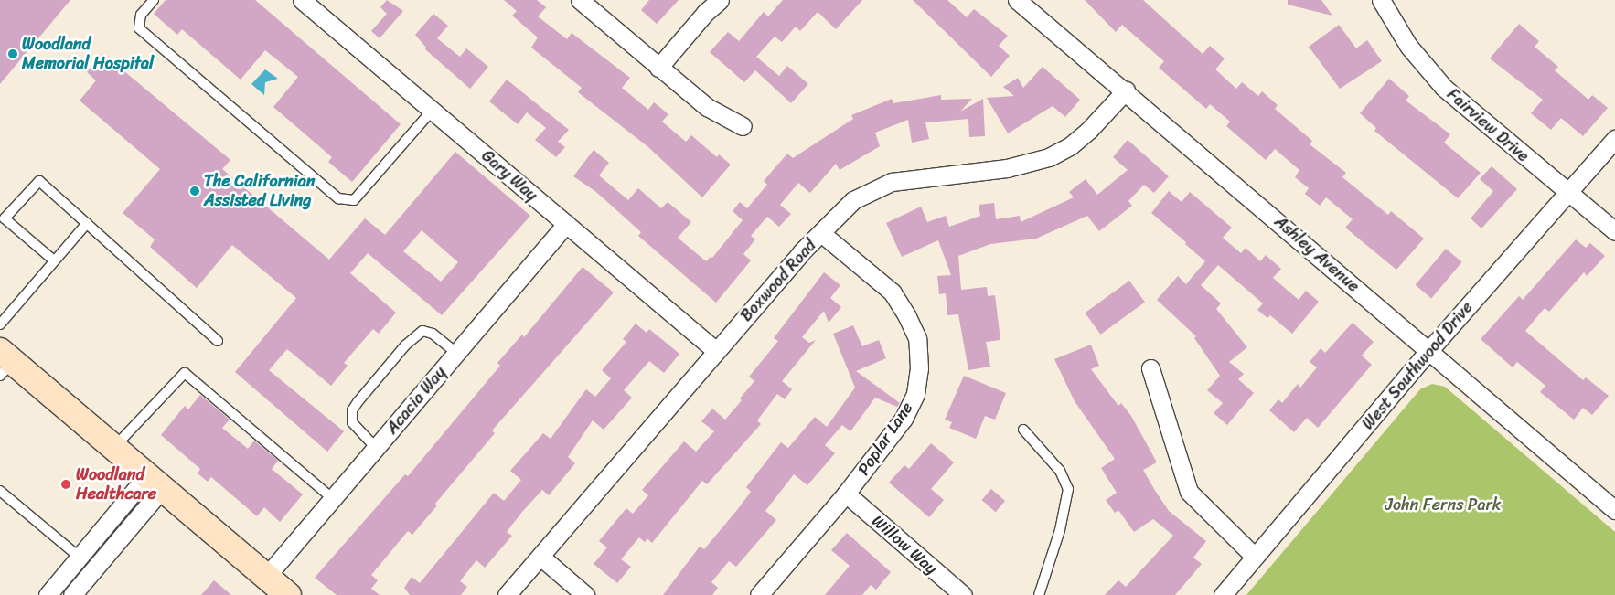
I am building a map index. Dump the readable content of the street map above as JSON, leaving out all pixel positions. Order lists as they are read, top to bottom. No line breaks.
{"streets":{"street":["Fairview Drive","Gary Way","Ashley Avenue","Boxwood Road","West Southwood Drive","Acacia Way","Poplar Lane","Willow Way"]},"crossings":[["Fairview Drive","West Southwood Drive"],["Gary Way","Boxwood Road"],["Gary Way","Acacia Way"],["Ashley Avenue","Boxwood Road"],["Ashley Avenue","West Southwood Drive"],["Boxwood Road","Poplar Lane"],["Poplar Lane","Willow Way"]],"parks":["John Ferns Park"],"places":["Woodland Memorial Hospital","The Californian Assisted Living","Woodland Healthcare"]}
